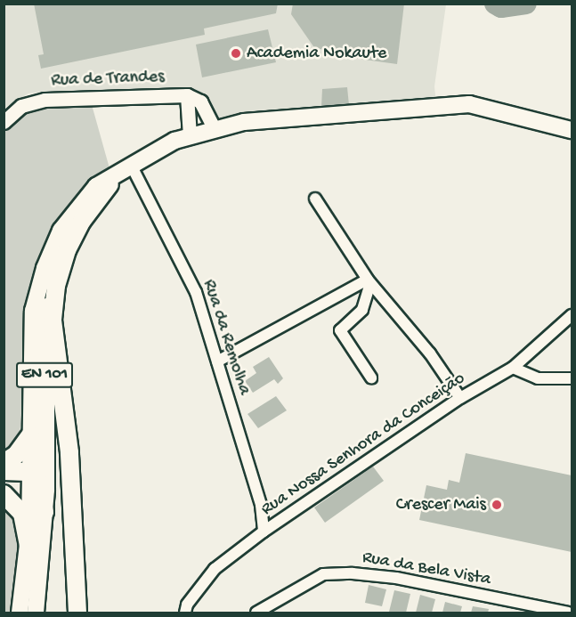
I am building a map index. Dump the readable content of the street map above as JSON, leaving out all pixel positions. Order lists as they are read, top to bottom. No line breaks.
{"streets":{"main road":["EN 101"],"street":["Rua de Trandes","Rua da Remolha","Rua Nossa Senhora da Conceição","Rua da Bela Vista"]},"crossings":[["Rua de Trandes","EN 101"],["Rua da Remolha","EN 101"],["Rua da Remolha","Rua Nossa Senhora da Conceição"]],"places":["Academia Nokaute","Crescer Mais"]}
